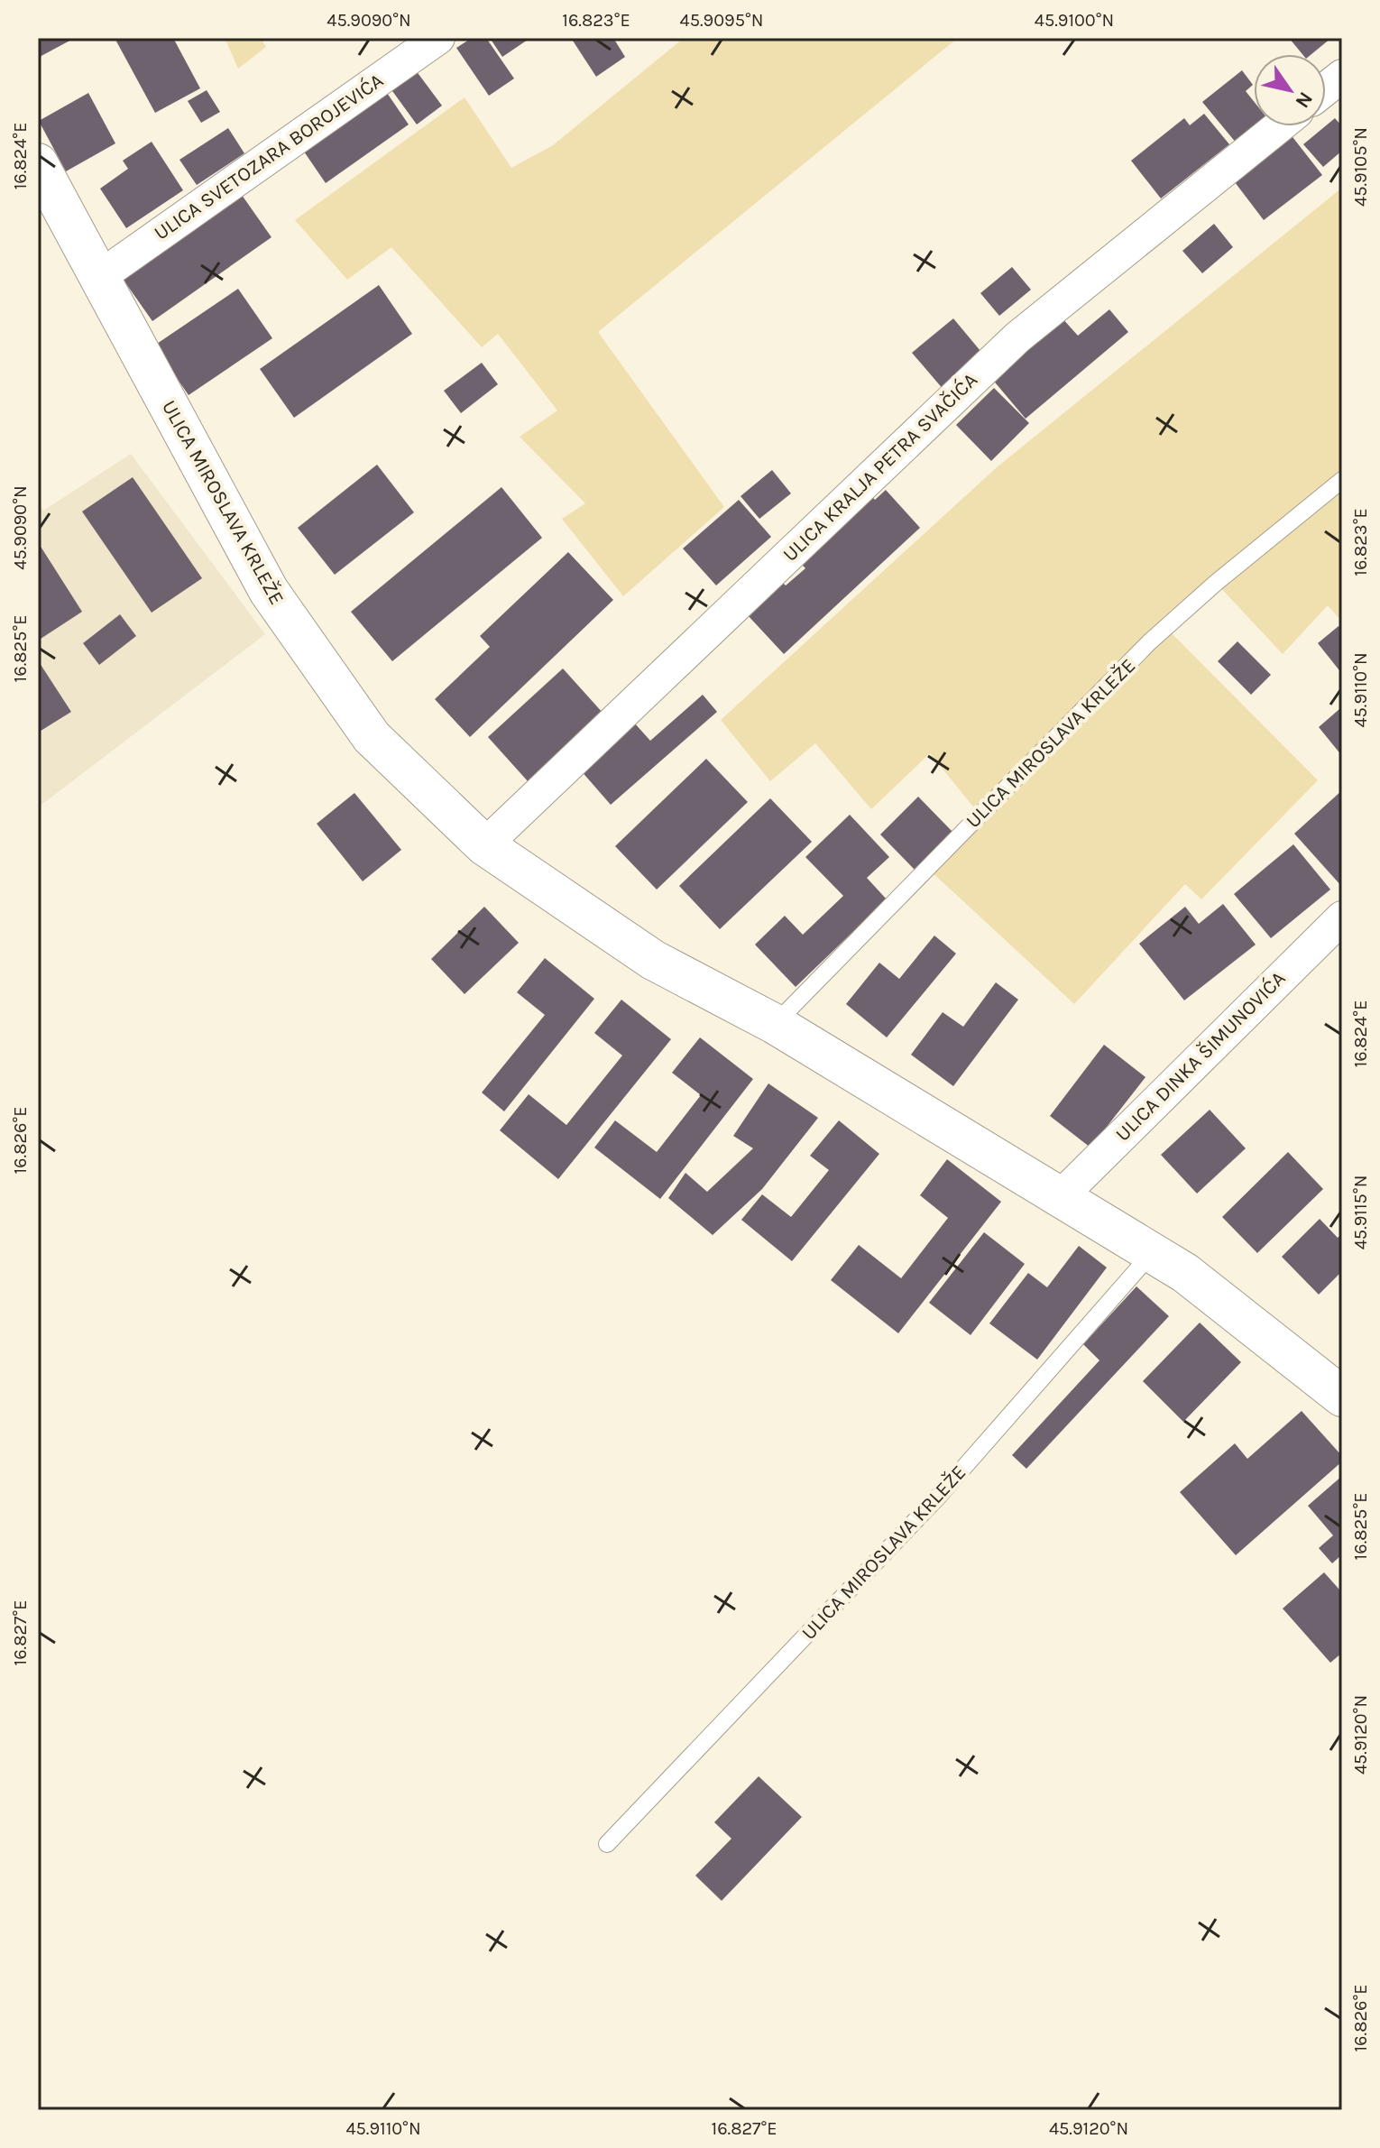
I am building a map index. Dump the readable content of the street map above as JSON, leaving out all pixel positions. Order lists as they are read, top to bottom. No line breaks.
{"streets":{"main road":["ULICA MIROSLAVA KRLEŽE"],"street":["ULICA SVETOZARA BOROJEVIĆA","ULICA KRALJA PETRA SVAČIĆA","ULICA DINKA ŠIMUNOVIĆA"]},"crossings":[["ULICA SVETOZARA BOROJEVIĆA","ULICA MIROSLAVA KRLEŽE"],["ULICA KRALJA PETRA SVAČIĆA","ULICA MIROSLAVA KRLEŽE"],["ULICA MIROSLAVA KRLEŽE","ULICA DINKA ŠIMUNOVIĆA"]],"north":"bottom right","coordinates":["45.9090°N","16.823°E","45.9095°N","45.9100°N","16.824°E","45.9105°N","16.825°E","45.9110°N","16.826°E","45.9115°N","16.827°E","45.9120°N"]}
